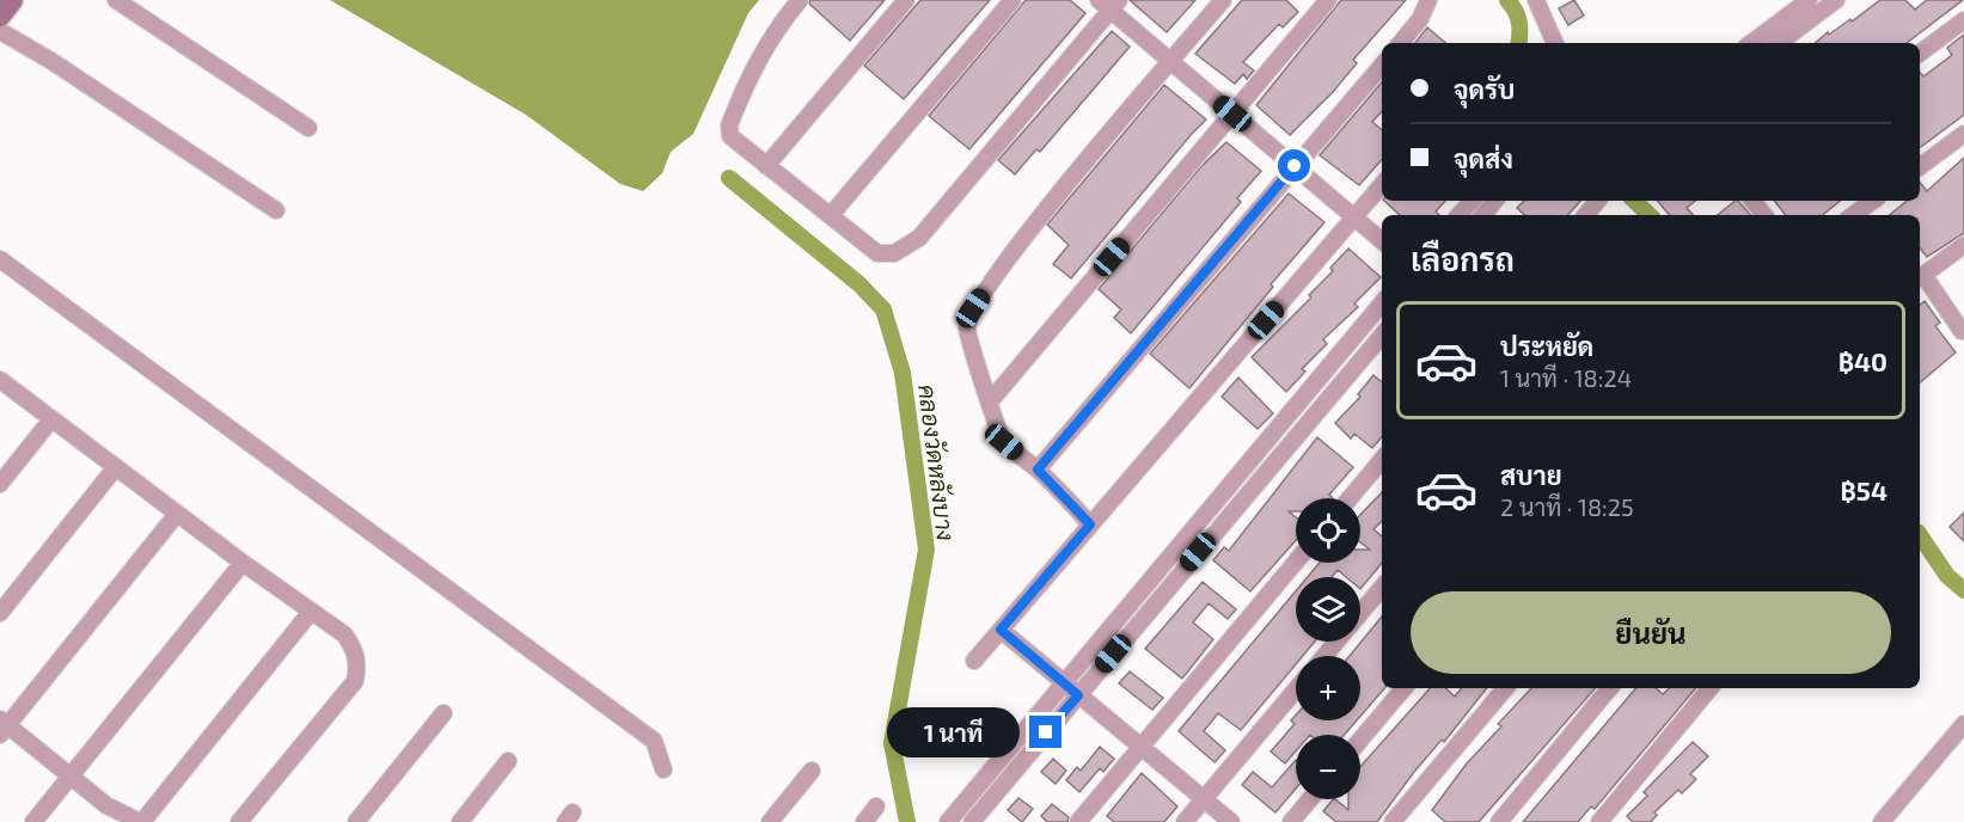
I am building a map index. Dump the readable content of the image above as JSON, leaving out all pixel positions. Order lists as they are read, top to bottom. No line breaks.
{"water":["คลองวัดหลังบาง"],"page":{"banner":["จุดรับ","จุดส่ง"],"heading":"เลือกรถ","list":[{"name":"ประหยัด","note":"1 นาที · 18:24","value":"฿40"},{"name":"สบาย","note":"2 นาที · 18:25","value":"฿54"}],"map_buttons":["+","−"],"buttons":"ยืนยัน","bubble":"1 นาที"}}
